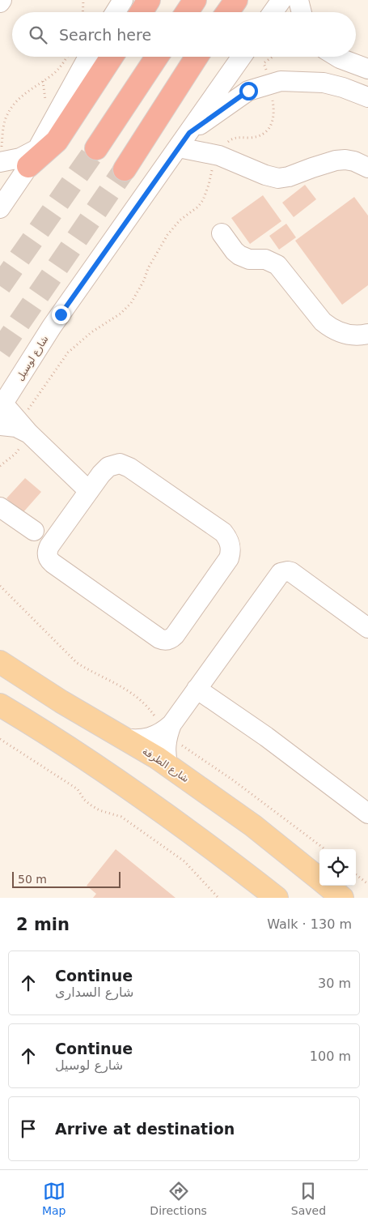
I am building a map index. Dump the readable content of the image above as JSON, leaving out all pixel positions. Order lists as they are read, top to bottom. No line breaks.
{"streets":{"main road":["شارع الطرفة"],"street":["شارع لوسيل"]},"scale_bar":"50 m","page":{"search":"Search here","scale":"50 m","heading":["2 min","Walk · 130 m"],"list":[["Continue","شارع السدارى","30 m"],["Continue","شارع لوسيل","100 m"],"Arrive at destination"],"nav":["Map","Directions","Saved"]}}
